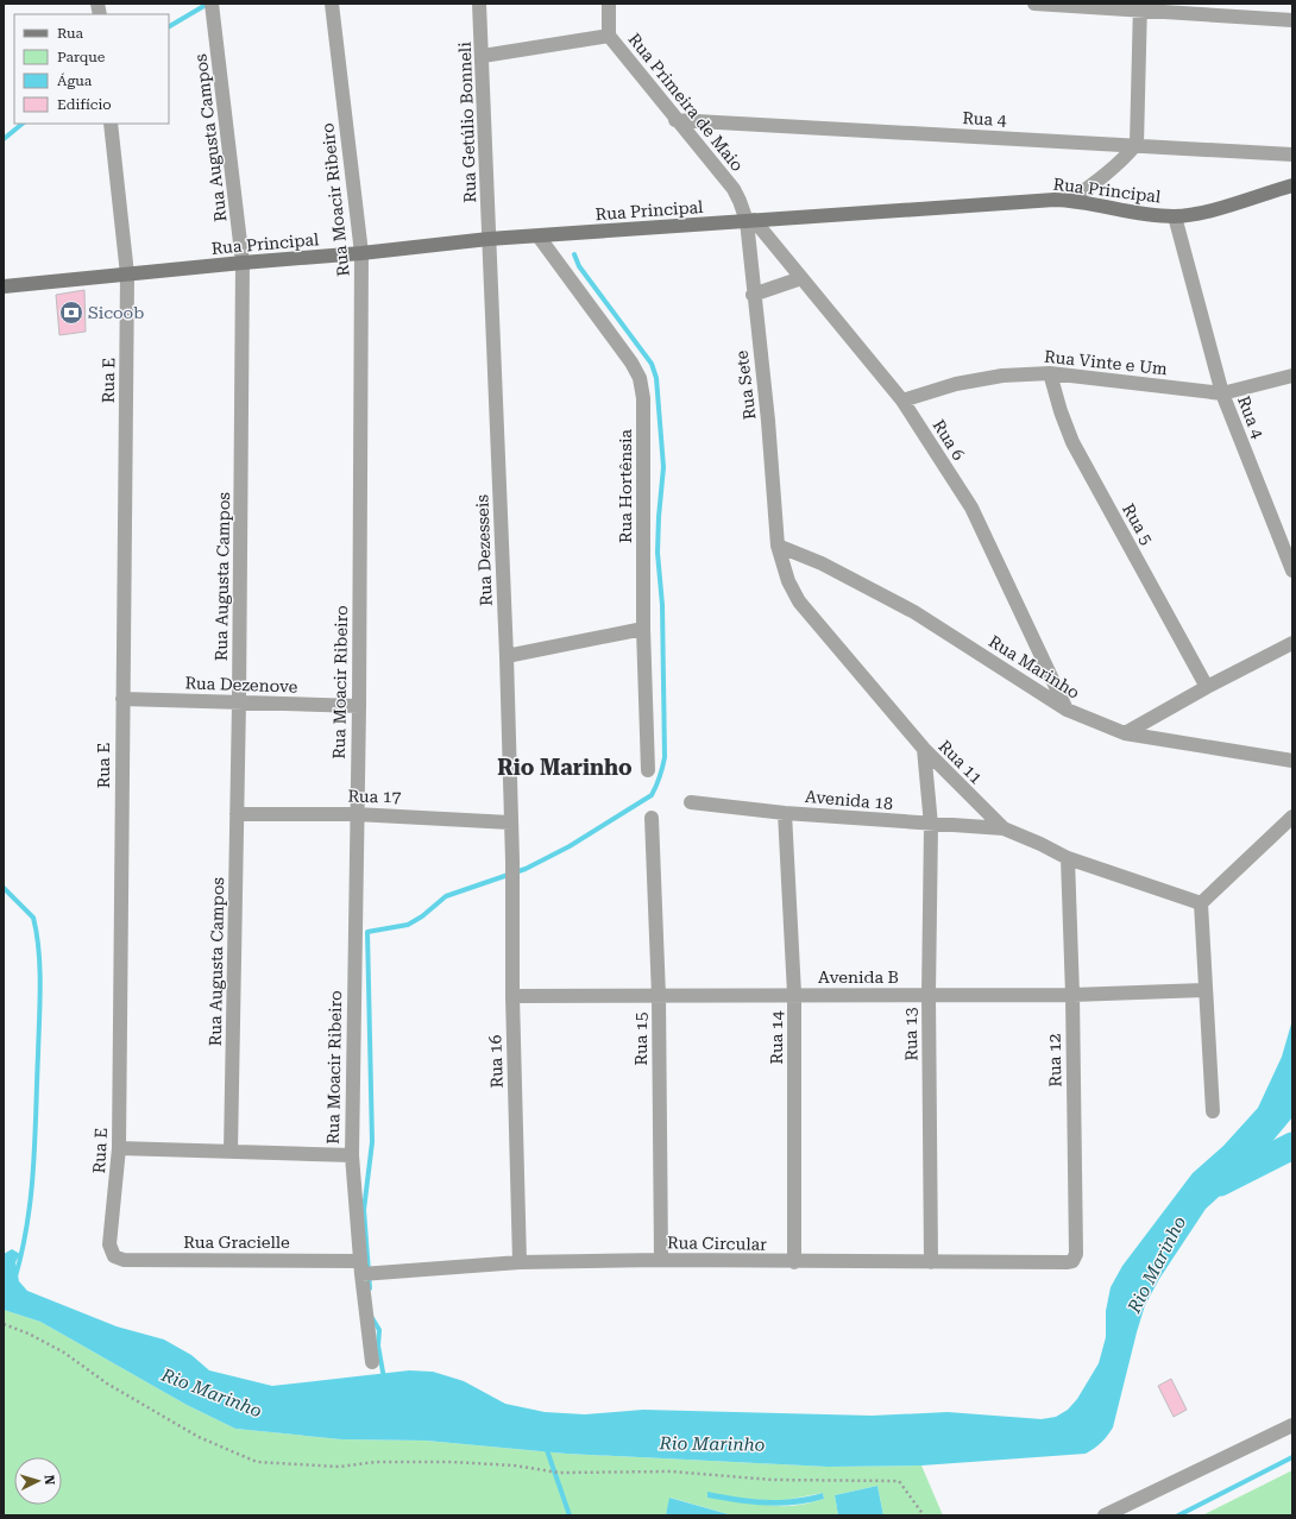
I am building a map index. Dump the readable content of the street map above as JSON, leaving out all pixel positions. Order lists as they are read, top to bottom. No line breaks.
{"streets":{"main road":["Rua Principal"],"street":["Rua Primeira de Maio","Rua 4","Rua Getúlio Bonneli","Rua Augusta Campos","Rua Moacir Ribeiro","Rua Vinte e Um","Rua E","Rua Sete","Rua 6","Rua Hortênsia","Rua 5","Rua Dezesseis","Rua Marinho","Rua Dezenove","Rua 11","Rua 17","Avenida 18","Avenida B","Rua 13","Rua 14","Rua 15","Rua 12","Rua 16","Rua Gracielle","Rua Circular"]},"crossings":[["Rua Primeira de Maio","Rua 4"],["Rua Primeira de Maio","Rua Principal"],["Rua Primeira de Maio","Rua Sete"],["Rua Primeira de Maio","Rua 6"],["Rua 4","Rua Principal"],["Rua 4","Rua Vinte e Um"],["Rua Getúlio Bonneli","Rua Principal"],["Rua Getúlio Bonneli","Rua Dezesseis"],["Rua Augusta Campos","Rua Principal"],["Rua Augusta Campos","Rua Dezenove"],["Rua Augusta Campos","Rua 17"],["Rua Principal","Rua Moacir Ribeiro"],["Rua Principal","Rua E"],["Rua Principal","Rua Sete"],["Rua Principal","Rua 6"],["Rua Principal","Rua Hortênsia"],["Rua Principal","Rua Dezesseis"],["Rua Moacir Ribeiro","Rua Dezenove"],["Rua Moacir Ribeiro","Rua 17"],["Rua Moacir Ribeiro","Rua Gracielle"],["Rua Moacir Ribeiro","Rua Circular"],["Rua Vinte e Um","Rua 6"],["Rua Vinte e Um","Rua 5"],["Rua E","Rua Dezenove"],["Rua E","Rua Gracielle"],["Rua Sete","Rua 6"],["Rua Sete","Rua Marinho"],["Rua Sete","Rua 11"],["Rua 6","Rua Marinho"],["Rua Dezesseis","Rua 17"],["Rua Dezesseis","Rua 16"],["Rua Marinho","Rua 11"],["Rua 11","Avenida 18"],["Rua 11","Rua 13"],["Rua 11","Rua 12"],["Avenida 18","Rua 13"],["Avenida 18","Rua 14"],["Avenida B","Rua 13"],["Avenida B","Rua 14"],["Avenida B","Rua 15"],["Avenida B","Rua 12"],["Avenida B","Rua 16"],["Rua 13","Rua Circular"],["Rua 14","Rua Circular"],["Rua 15","Rua Circular"],["Rua 12","Rua Circular"],["Rua 16","Rua Circular"],["Rua Gracielle","Rua Circular"]],"districts":["Rio Marinho"],"water":["Rio Marinho"],"places":{"bank":["Sicoob"]},"legend":["Rua","Parque","Água","Edifício"],"north":"right"}
